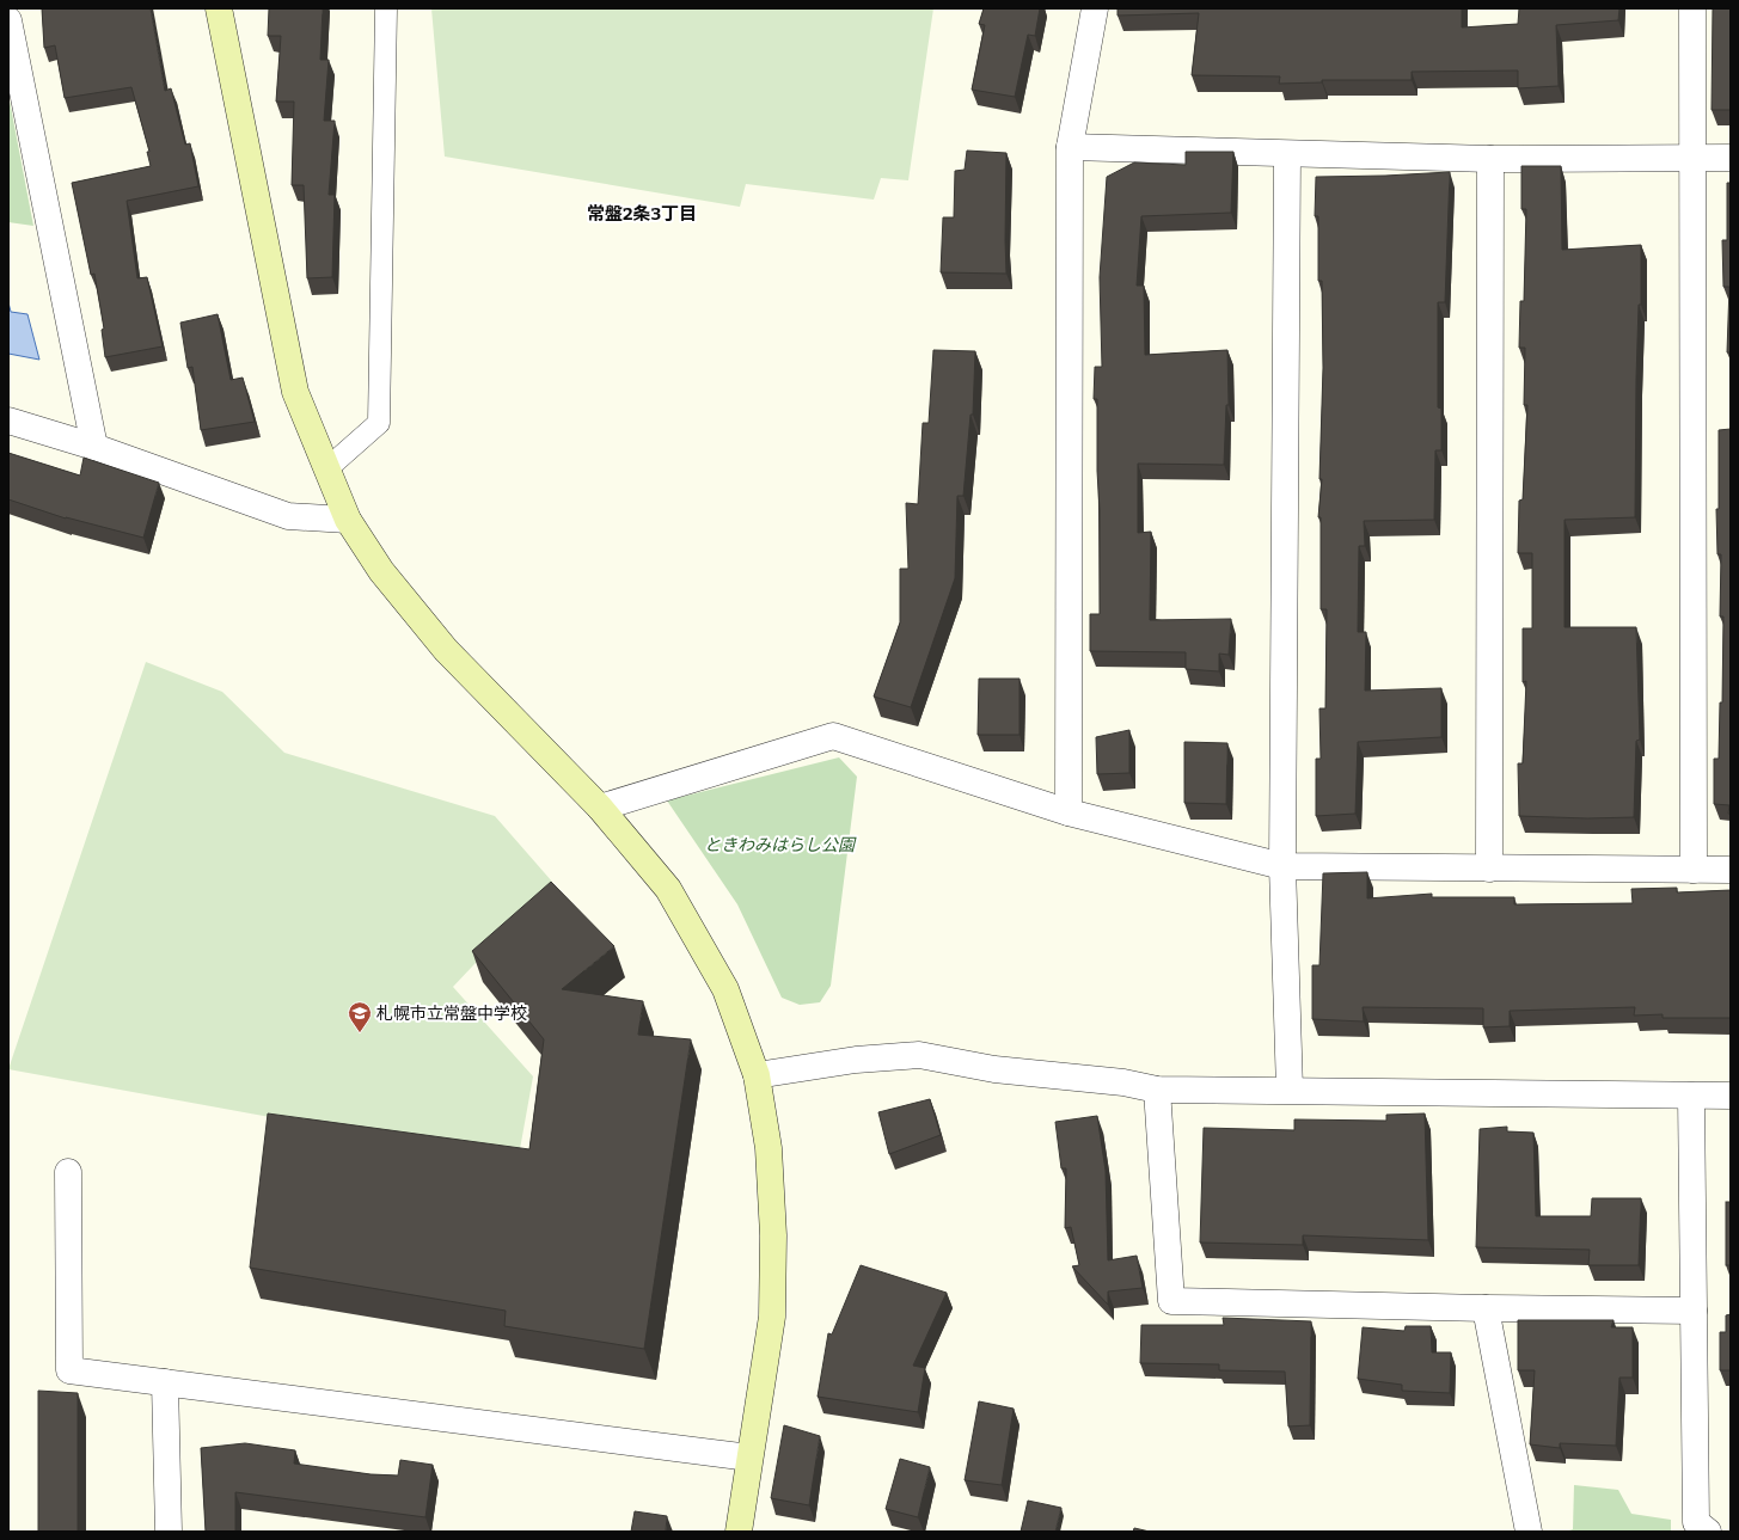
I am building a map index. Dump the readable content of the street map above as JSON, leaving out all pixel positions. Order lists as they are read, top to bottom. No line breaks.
{"districts":["常盤2条3丁目"],"parks":["ときわみはらし公園"],"places":{"school or university":["札幌市立常盤中学校"]}}
